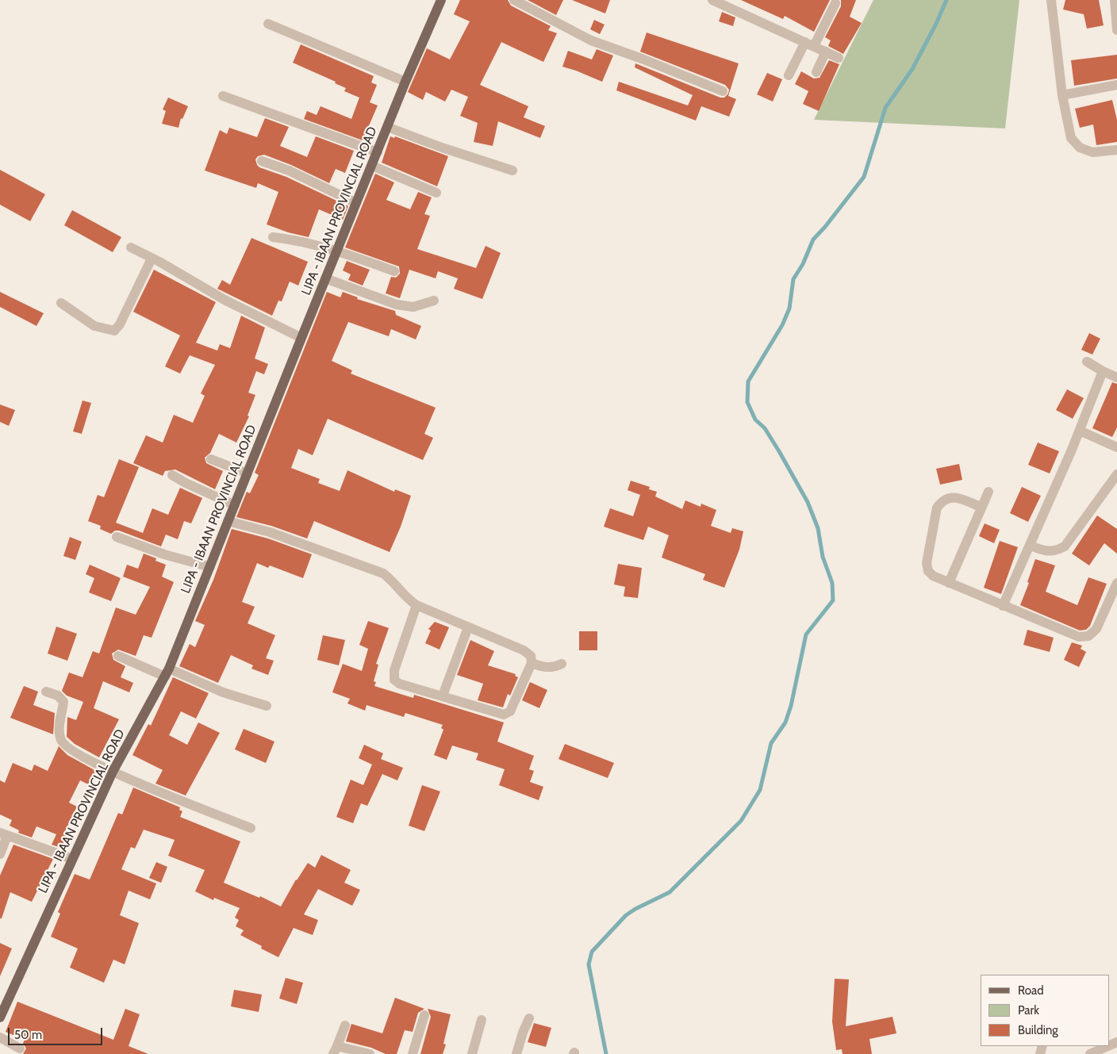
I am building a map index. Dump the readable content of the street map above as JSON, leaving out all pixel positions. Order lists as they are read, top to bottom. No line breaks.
{"streets":{"main road":["LIPA - IBAAN PROVINCIAL ROAD"]},"legend":["Road","Park","Building"],"scale_bar":"50 m"}
